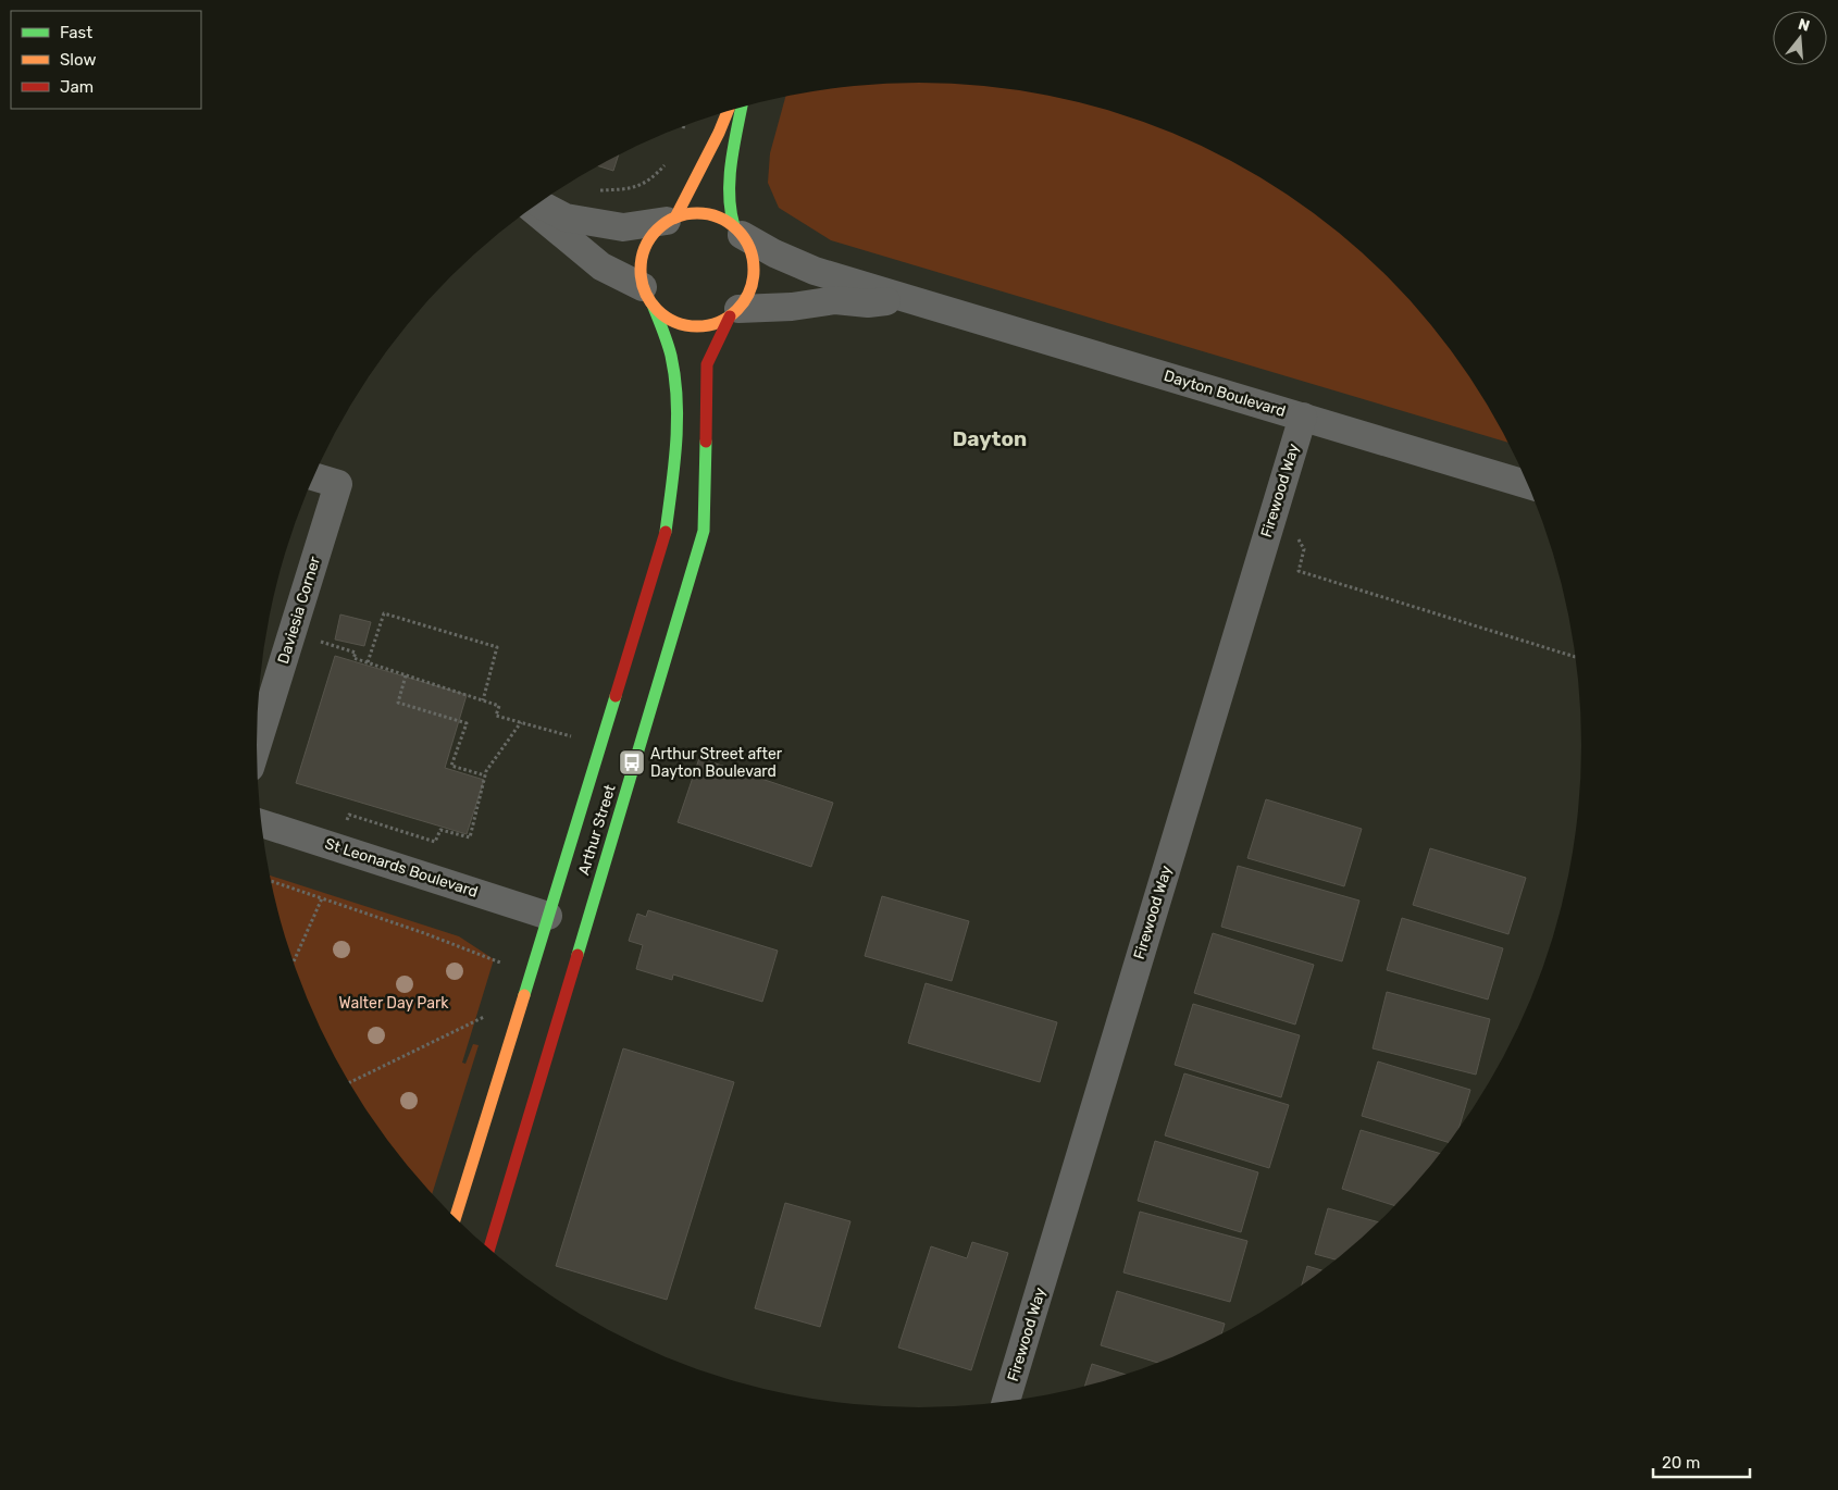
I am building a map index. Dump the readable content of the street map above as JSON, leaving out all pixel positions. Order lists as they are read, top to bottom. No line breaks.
{"streets":{"street":["Dayton Boulevard","Firewood Way","Daviesia Corner","Arthur Street","St Leonards Boulevard"]},"crossings":[["Dayton Boulevard","Firewood Way"],["Dayton Boulevard","Arthur Street"],["Arthur Street","St Leonards Boulevard"]],"districts":["Dayton"],"parks":["Walter Day Park"],"places":{"bus stop":["Arthur Street after Dayton Boulevard"]},"legend":["Fast","Slow","Jam"],"scale_bar":"20 m","north":"top"}
